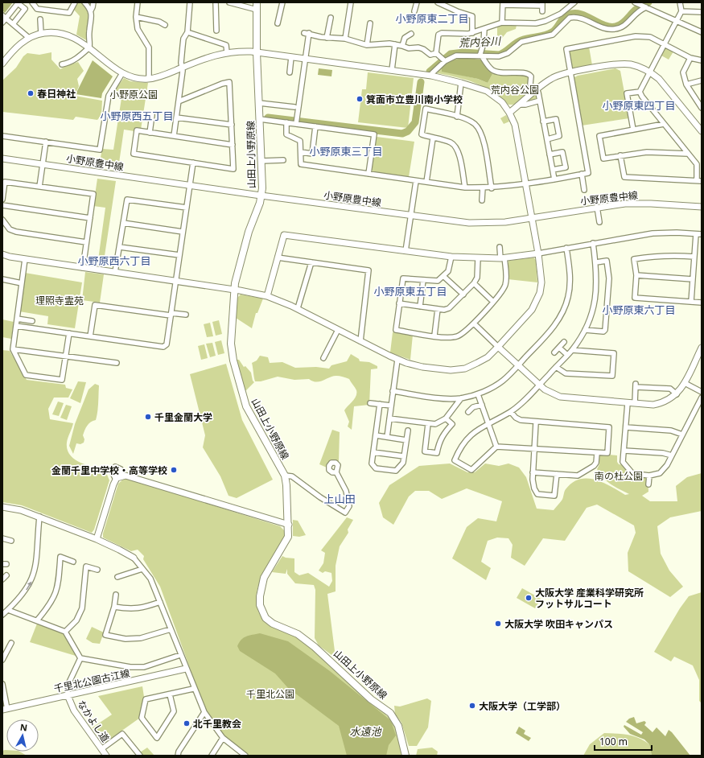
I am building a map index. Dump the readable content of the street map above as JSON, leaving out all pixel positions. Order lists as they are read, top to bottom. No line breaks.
{"streets":{"main road":["山田上小野原線"],"street":["小野原豊中線","千里北公園古江線","なかよし道"]},"crossings":[["山田上小野原線","小野原豊中線"],["千里北公園古江線","なかよし道"]],"districts":["小野原東二丁目","小野原東四丁目","小野原西五丁目","小野原東三丁目","小野原西六丁目","小野原東五丁目","小野原東六丁目","上山田"],"water":["荒内谷川","水遠池"],"parks":["荒内谷公園","小野原公園","理照寺霊苑","南の杜公園","千里北公園"],"places":["春日神社","箕面市立豊川南小学校","千里金蘭大学","金蘭千里中学校・高等学校","大阪大学 産業科学研究所 フットサルコート","大阪大学 吹田キャンパス","大阪大学（工学部）","北千里教会"],"scale_bar":"100 m","north":"top"}
